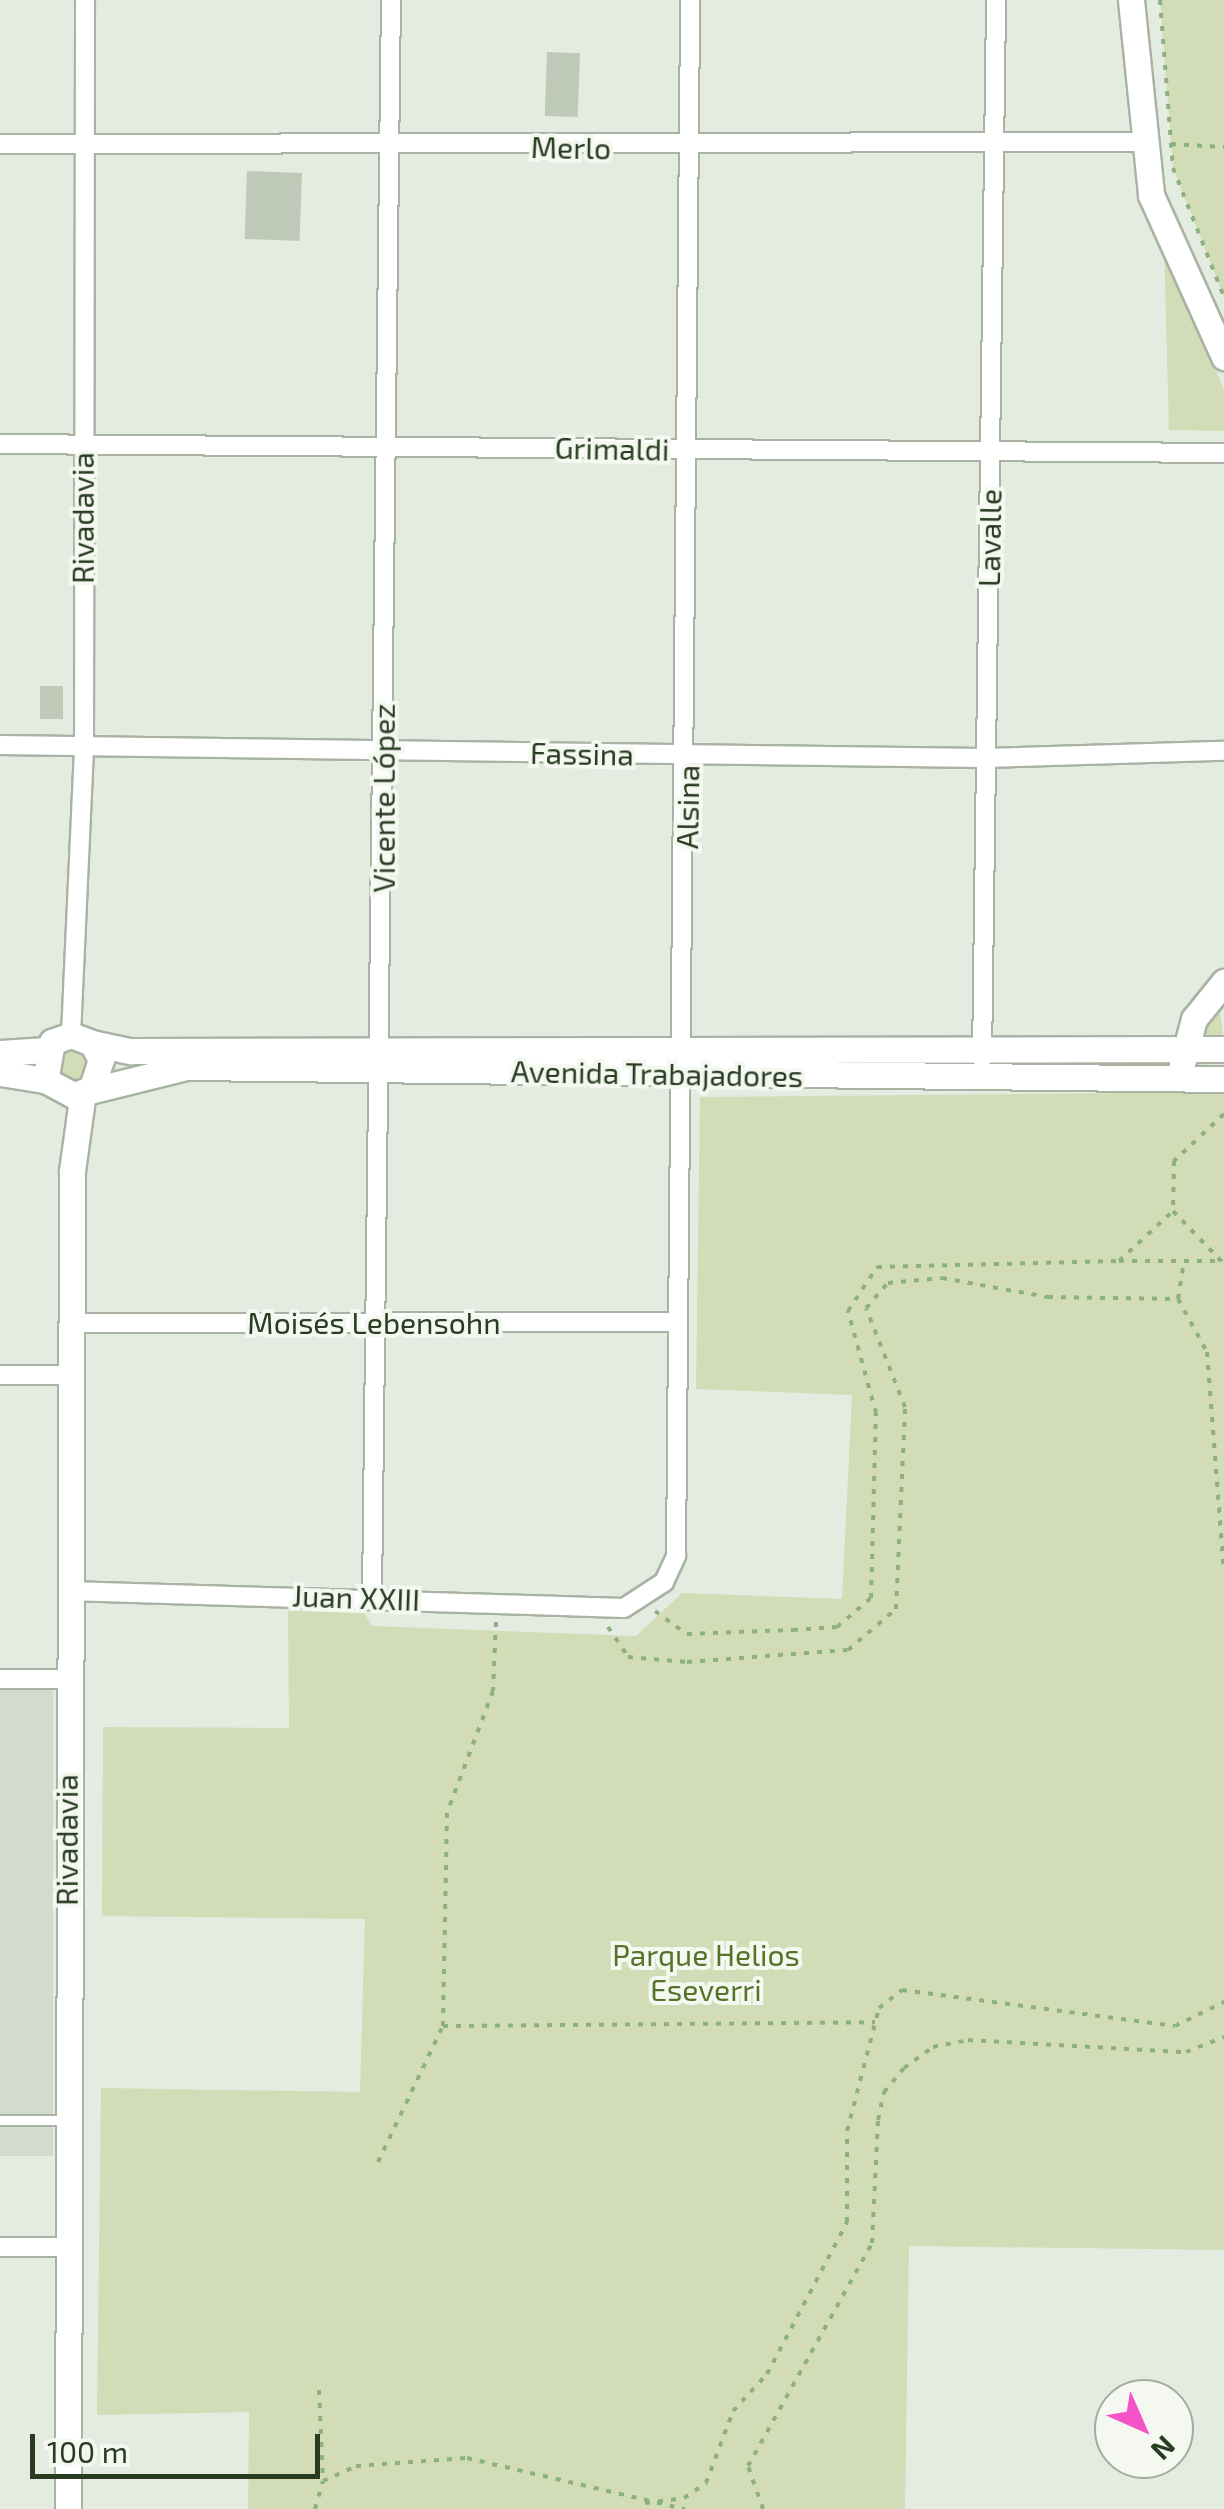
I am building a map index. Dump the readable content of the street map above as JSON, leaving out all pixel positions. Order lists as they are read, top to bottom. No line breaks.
{"streets":{"main road":["Rivadavia","Avenida Trabajadores"],"street":["Merlo","Grimaldi","Lavalle","Fassina","Vicente López","Alsina","Moisés Lebensohn","Juan XXIII"]},"crossings":[["Merlo","Rivadavia"],["Merlo","Lavalle"],["Merlo","Vicente López"],["Merlo","Alsina"],["Grimaldi","Rivadavia"],["Grimaldi","Lavalle"],["Grimaldi","Vicente López"],["Grimaldi","Alsina"],["Rivadavia","Fassina"],["Rivadavia","Avenida Trabajadores"],["Rivadavia","Moisés Lebensohn"],["Rivadavia","Juan XXIII"],["Lavalle","Fassina"],["Lavalle","Avenida Trabajadores"],["Fassina","Vicente López"],["Fassina","Alsina"],["Vicente López","Avenida Trabajadores"],["Vicente López","Moisés Lebensohn"],["Vicente López","Juan XXIII"],["Alsina","Avenida Trabajadores"],["Alsina","Moisés Lebensohn"],["Alsina","Juan XXIII"]],"parks":["Parque Helios Eseverri"],"scale_bar":"100 m","north":"bottom right"}
